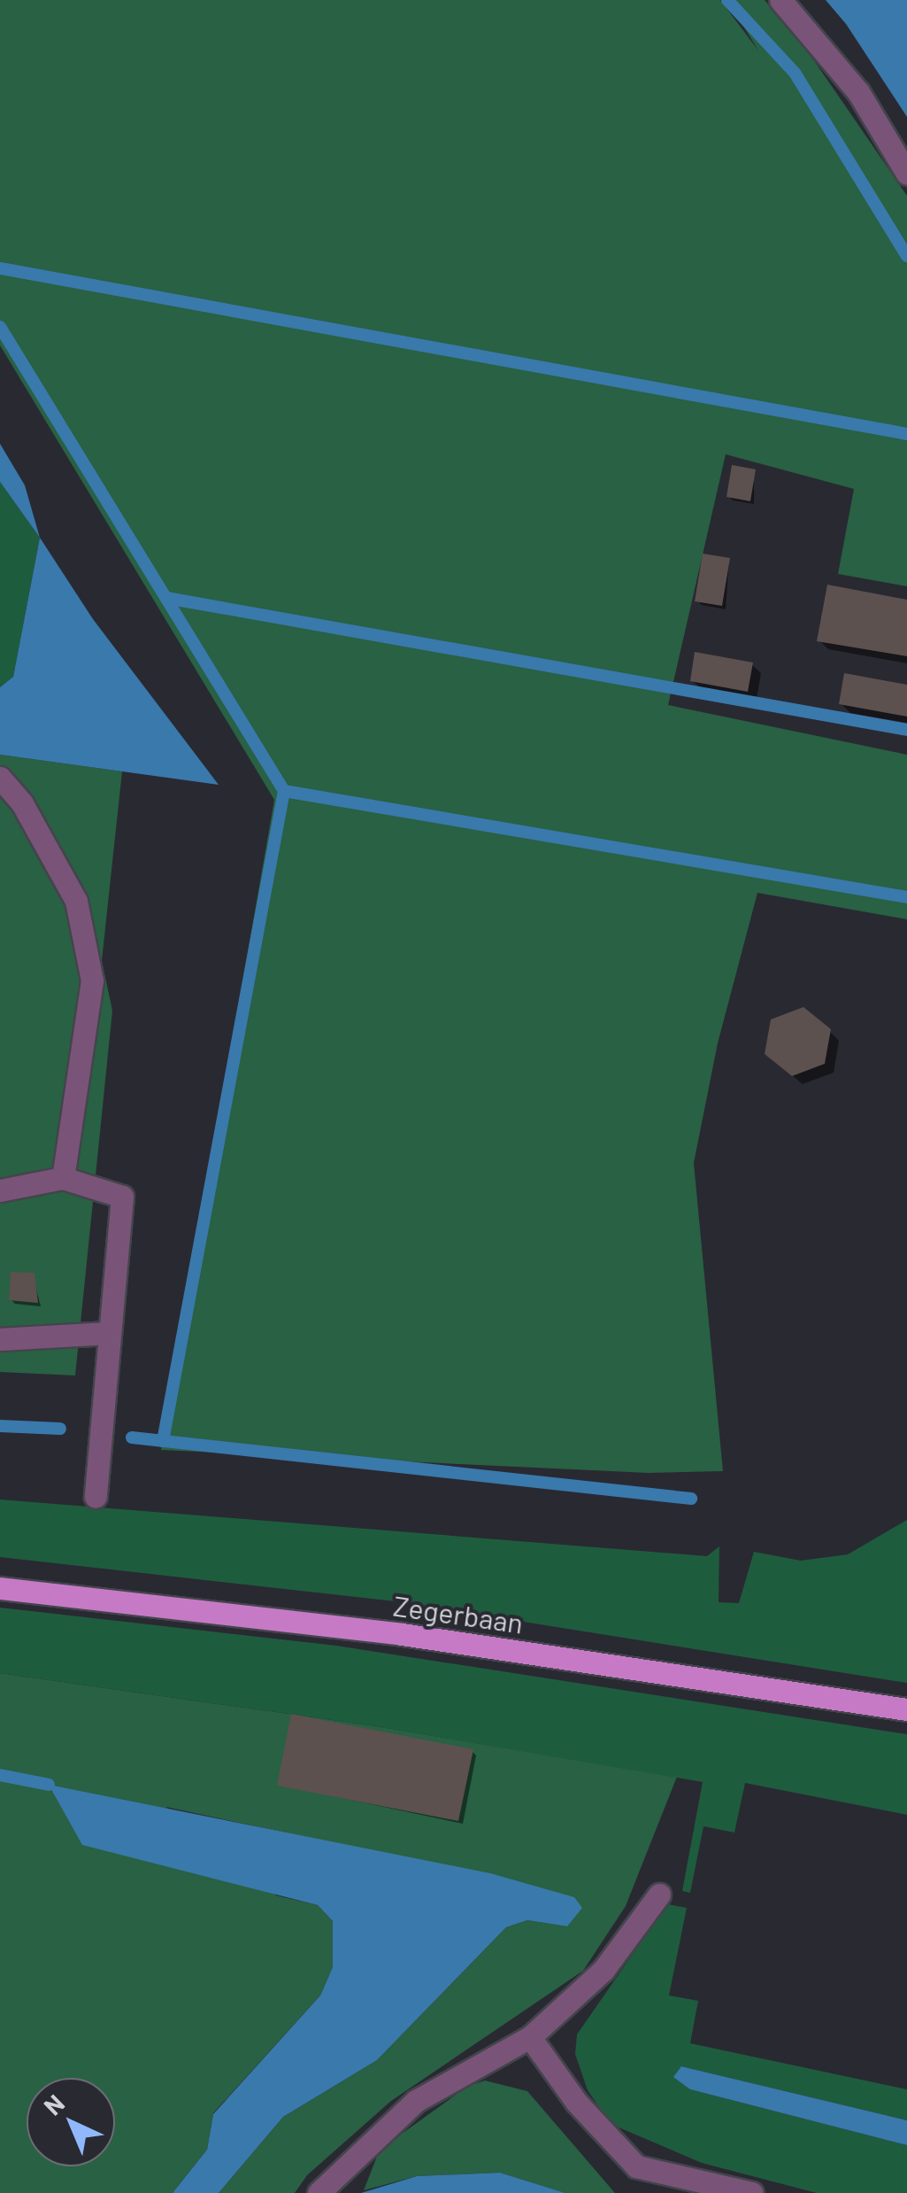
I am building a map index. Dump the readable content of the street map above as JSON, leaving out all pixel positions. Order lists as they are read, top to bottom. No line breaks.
{"streets":{"main road":["Zegerbaan"]},"north":"top left"}
